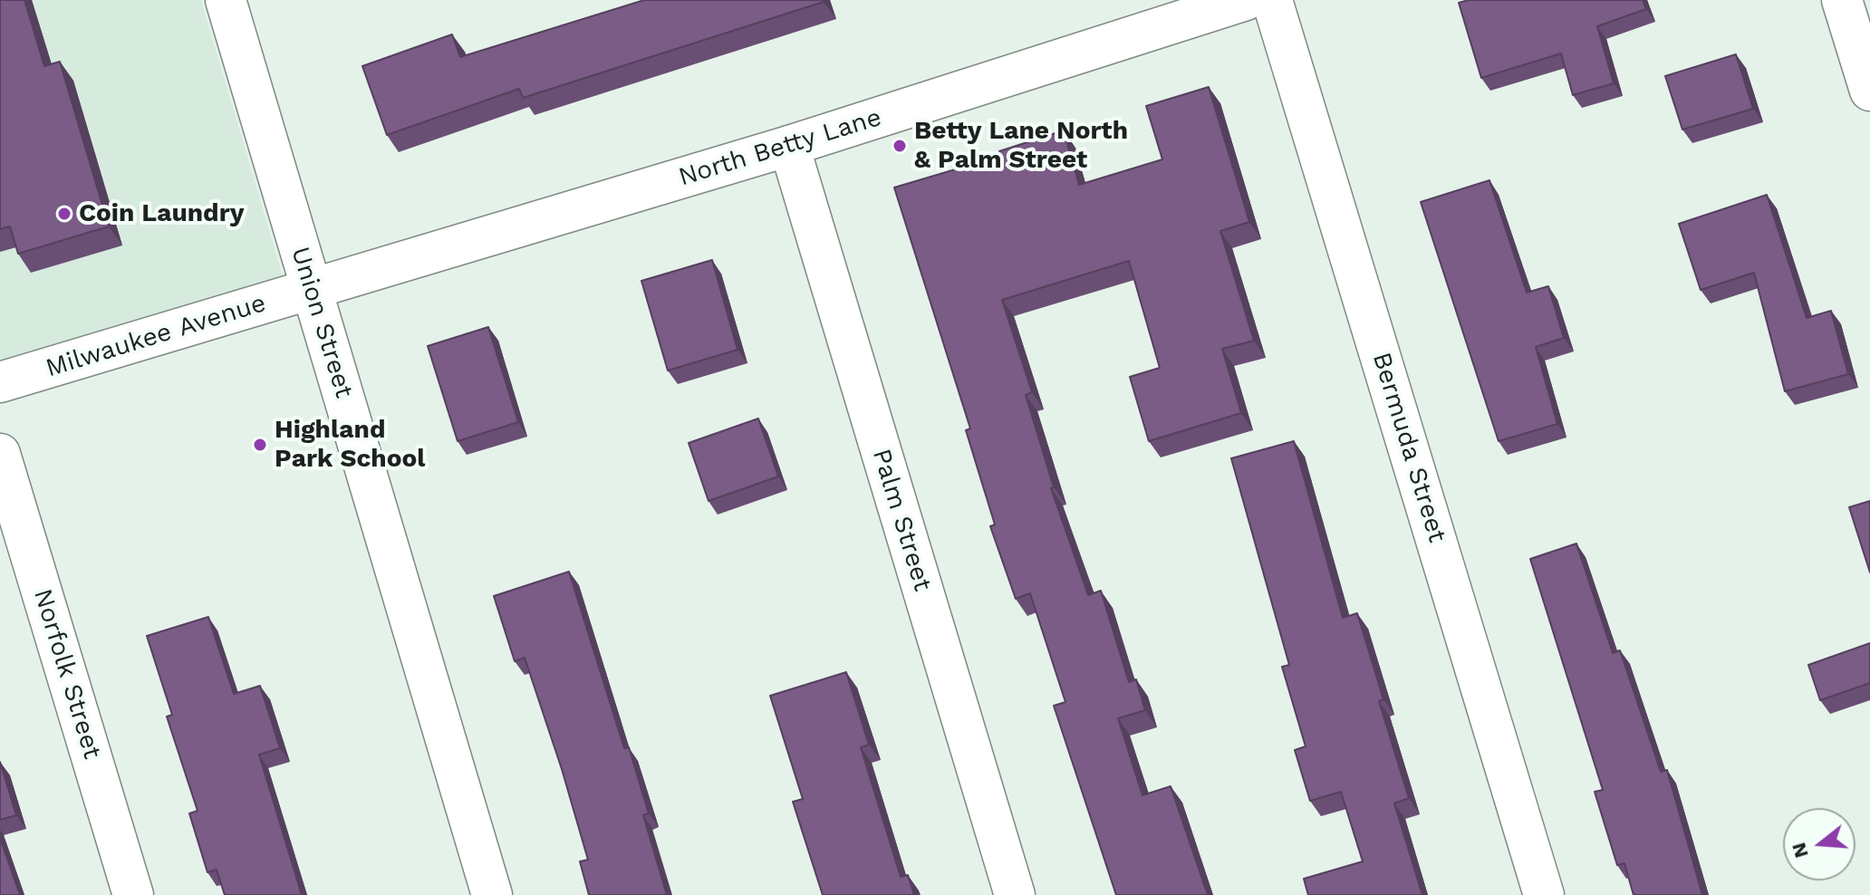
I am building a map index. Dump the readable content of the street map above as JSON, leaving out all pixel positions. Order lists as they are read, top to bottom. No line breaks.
{"streets":{"street":["North Betty Lane","Union Street","Milwaukee Avenue","Bermuda Street","Palm Street","Norfolk Street"]},"crossings":[["North Betty Lane","Union Street"],["North Betty Lane","Milwaukee Avenue"],["North Betty Lane","Palm Street"],["Union Street","Milwaukee Avenue"]],"places":["Betty Lane North & Palm Street","Coin Laundry","Highland Park School"],"north":"left"}
